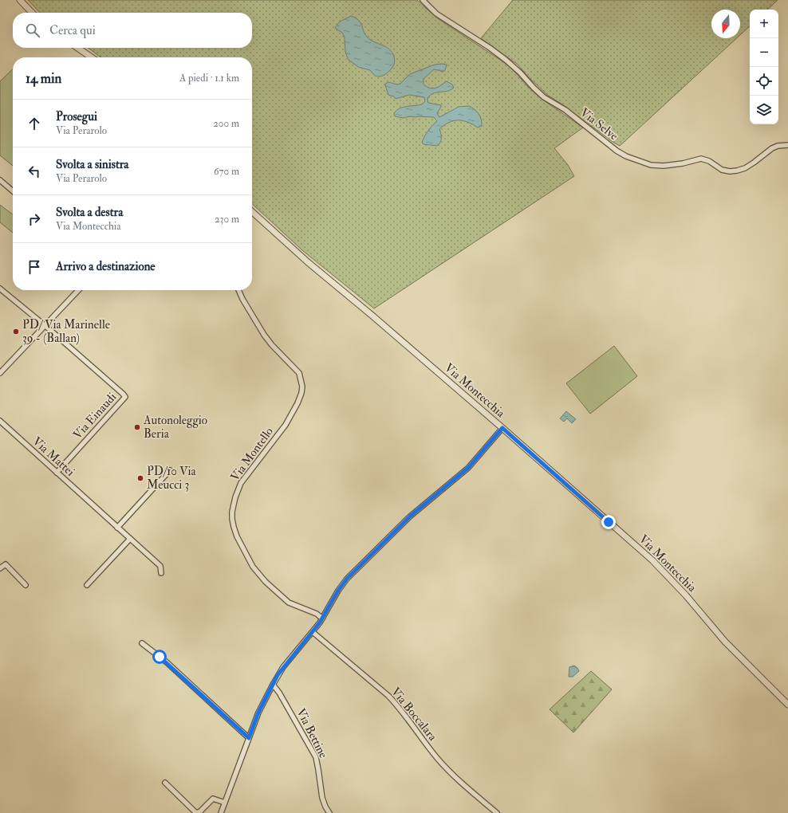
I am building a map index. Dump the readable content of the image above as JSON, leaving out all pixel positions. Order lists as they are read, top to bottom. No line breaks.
{"streets":{"street":["Via Selve","Via Montecchia","Via Einaudi","Via Montello","Via Mattei","Via Boccalara","Via Bettine"]},"crossings":[["Via Einaudi","Via Mattei"]],"places":["PD/ Via Marinelle 39 - (Ballan)","Autonoleggio Beria","PD/10 Via Meucci 3"],"north":"bottom","page":{"map_buttons":["+","−"],"search":"Cerca qui","heading":["14 min","A piedi · 1.1 km"],"list":[["Prosegui","Via Perarolo","200 m"],["Svolta a sinistra","Via Perarolo","670 m"],["Svolta a destra","Via Montecchia","230 m"],"Arrivo a destinazione"]}}
